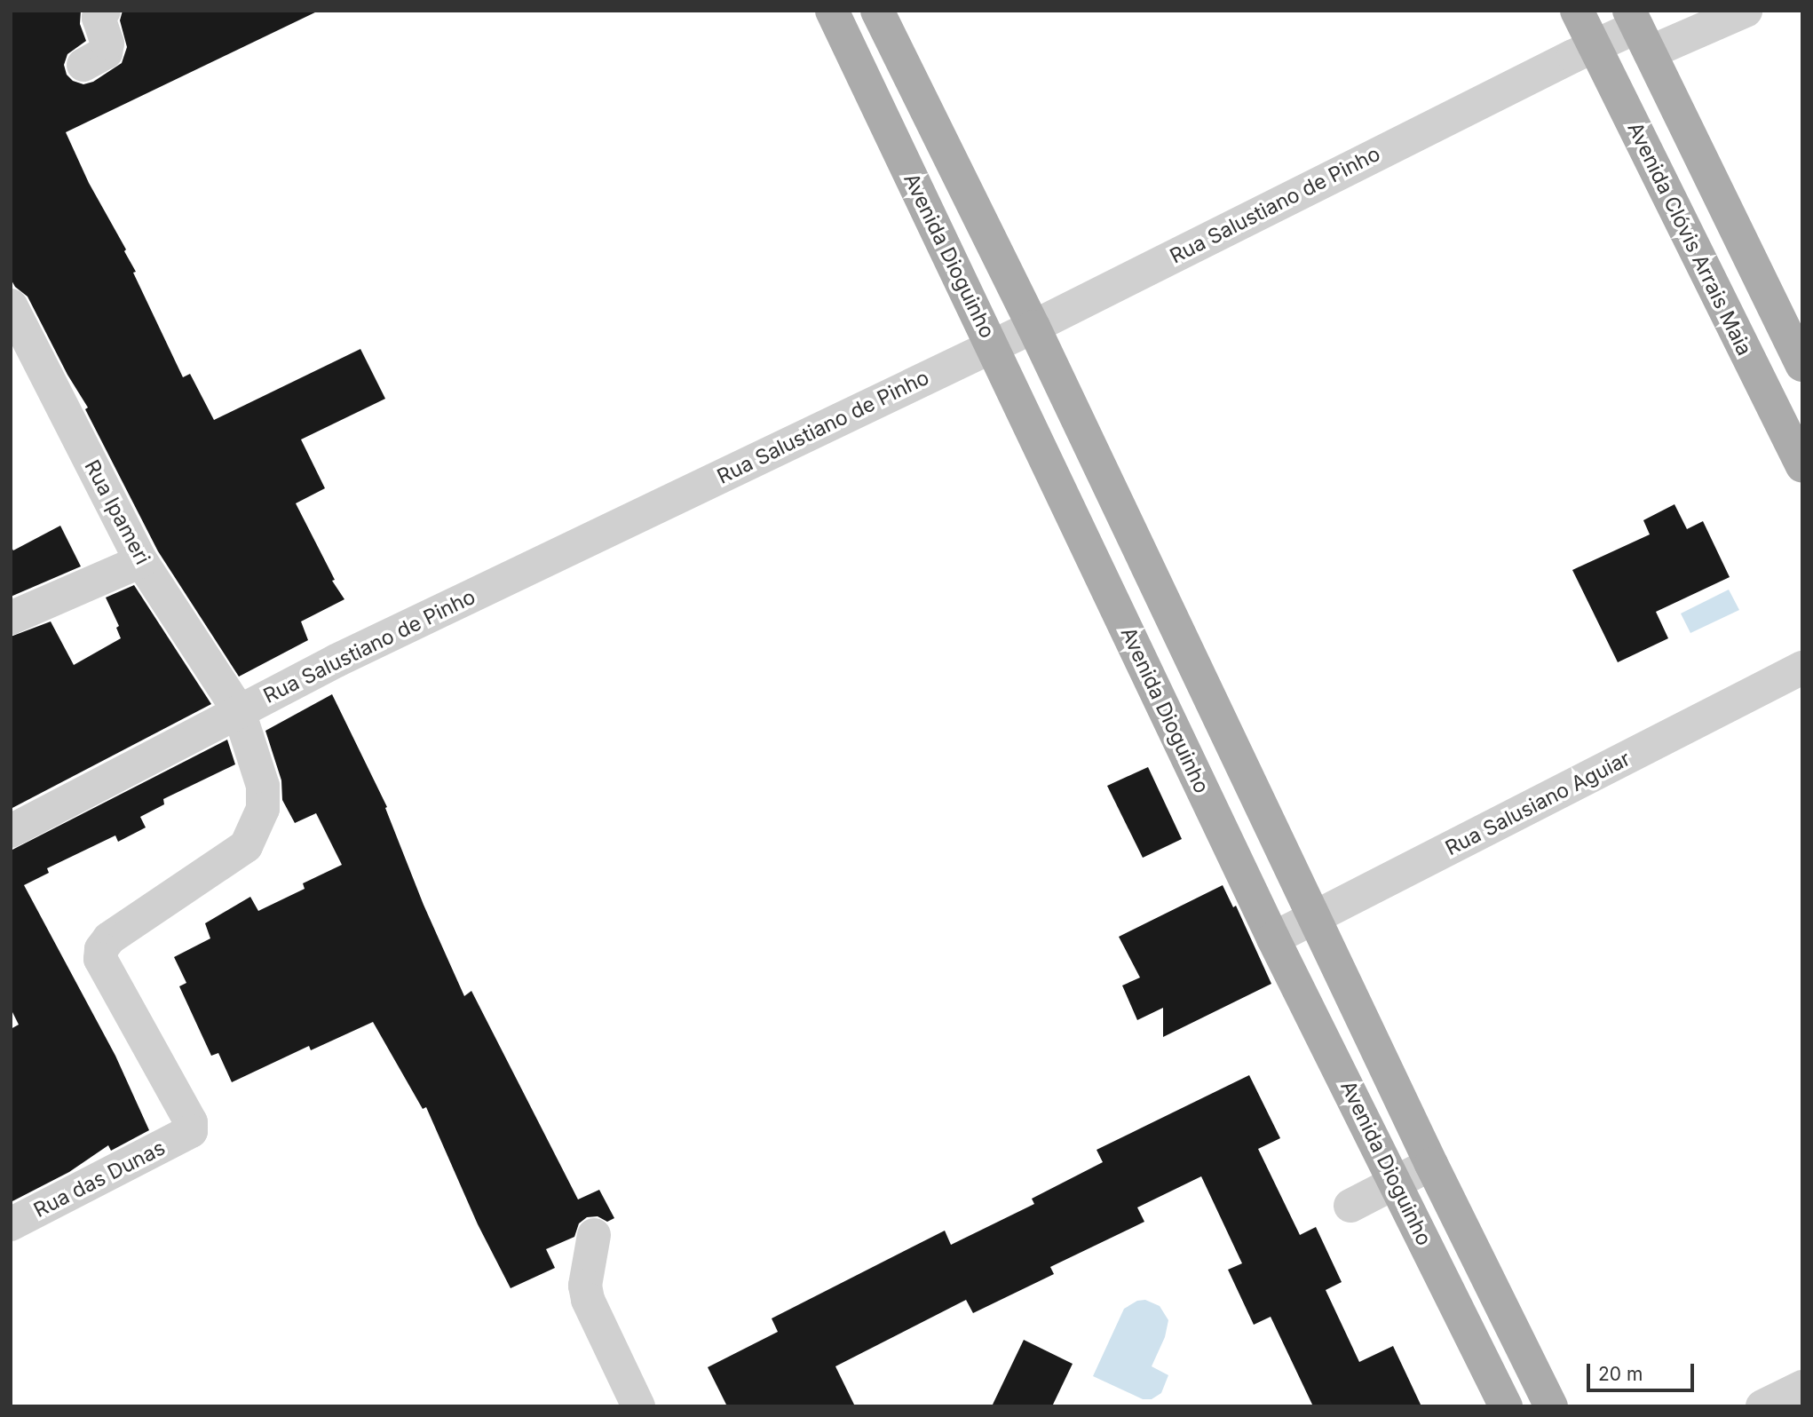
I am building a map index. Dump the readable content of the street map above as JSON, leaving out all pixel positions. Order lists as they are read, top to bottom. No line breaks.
{"streets":{"main road":["Avenida Clóvis Arrais Maia","Avenida Dioguinho"],"street":["Rua Salustiano de Pinho","Rua Ipameri","Rua Salusiano Aguiar","Rua das Dunas"]},"crossings":[["Rua Salustiano de Pinho","Avenida Clóvis Arrais Maia"],["Rua Salustiano de Pinho","Avenida Dioguinho"],["Rua Salustiano de Pinho","Rua Ipameri"],["Avenida Dioguinho","Rua Salusiano Aguiar"],["Rua Ipameri","Rua das Dunas"]],"scale_bar":"20 m"}
